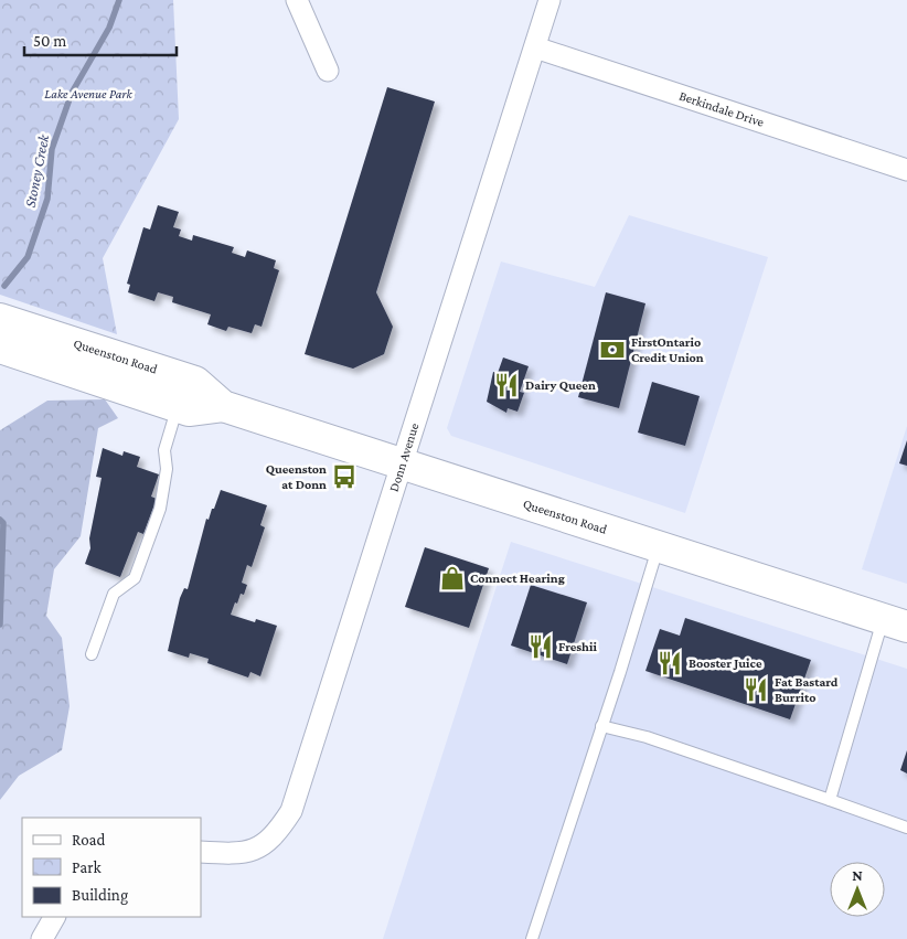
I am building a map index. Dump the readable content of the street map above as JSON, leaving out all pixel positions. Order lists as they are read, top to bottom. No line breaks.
{"streets":{"main road":["Queenston Road"],"street":["Berkindale Drive","Donn Avenue"]},"crossings":[["Berkindale Drive","Donn Avenue"],["Queenston Road","Donn Avenue"]],"water":["Stoney Creek"],"parks":["Lake Avenue Park"],"places":{"bank":["FirstOntario Credit Union"],"restaurant":["Dairy Queen","Freshii","Booster Juice","Fat Bastard Burrito"],"bus stop":["Queenston at Donn"],"shop":["Connect Hearing"]},"legend":["Road","Park","Building"],"scale_bar":"50 m","north":"top"}
